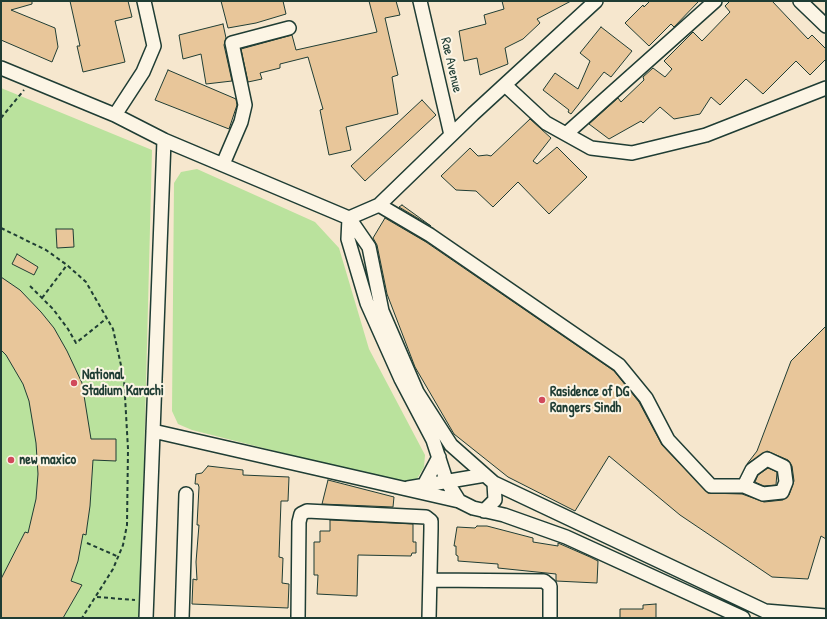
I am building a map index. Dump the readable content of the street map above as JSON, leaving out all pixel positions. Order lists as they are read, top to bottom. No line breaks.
{"streets":{"street":["Rae Avenue"]},"places":["National Stadium Karachi","Rasidence of DG Rangers Sindh","new maxico"]}
